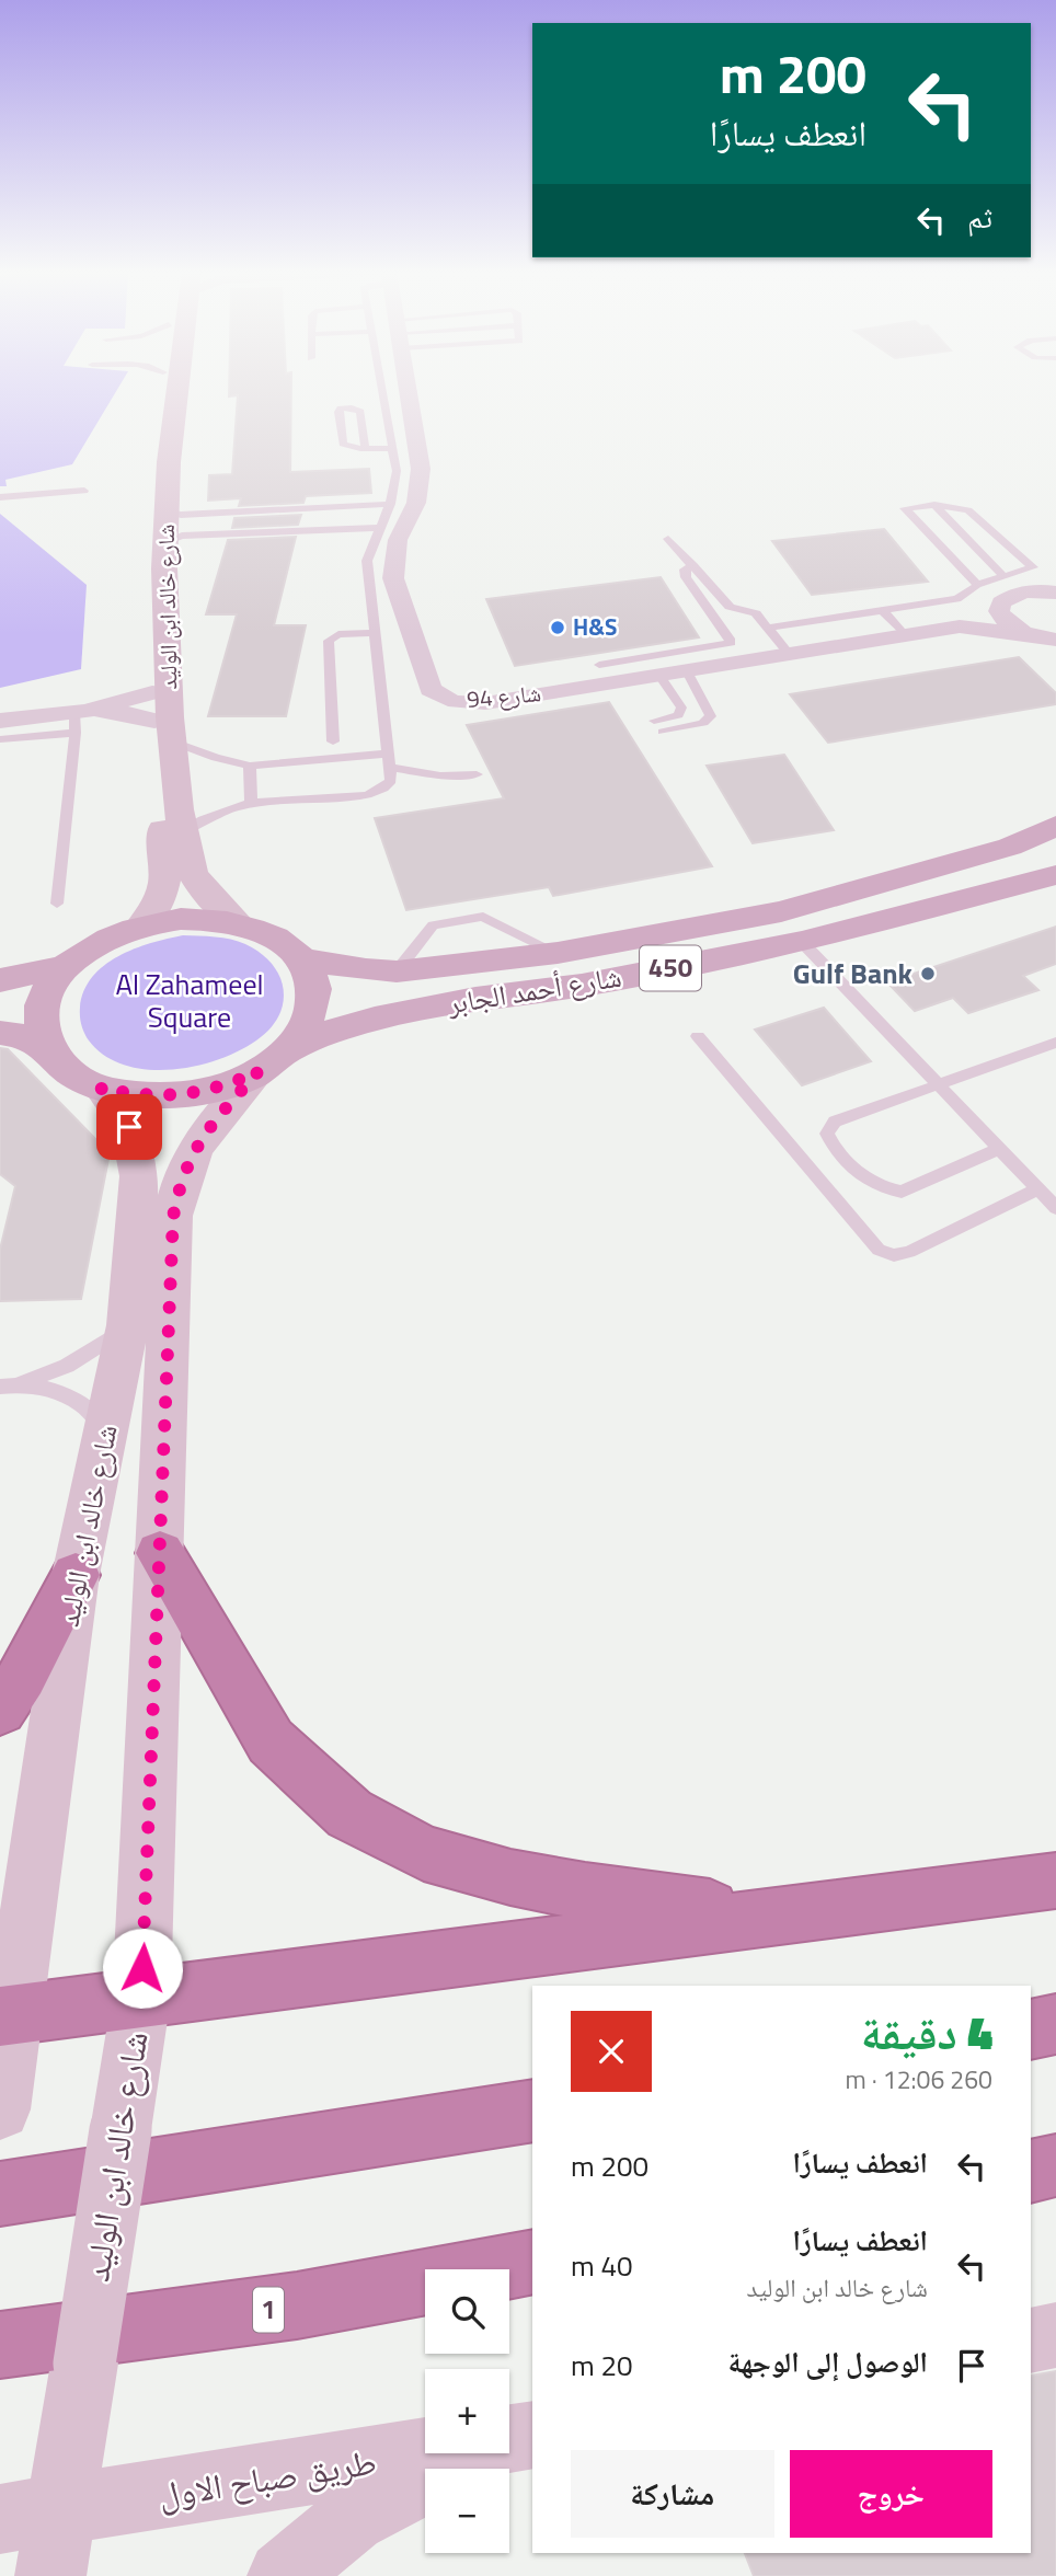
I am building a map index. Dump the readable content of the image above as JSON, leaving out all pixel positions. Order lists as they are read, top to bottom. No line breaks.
{"streets":{"highway":["1"],"main road":["شارع خالد ابن الوليد","450","شارع أحمد الجابر","طريق صباح الاول"],"street":["شارع 94"]},"crossings":[["شارع خالد ابن الوليد","450"],["شارع خالد ابن الوليد","شارع أحمد الجابر"],["شارع خالد ابن الوليد","طريق صباح الاول"],["450","شارع أحمد الجابر"]],"parks":["Al Zahameel Square"],"places":["H&S","Gulf Bank"],"page":{"turn":["200 m","انعطف يسارًا"],"then":"ثم","heading":["4 دقيقة","260 m · 12:06"],"list":[{"name":"انعطف يسارًا","value":"200 m"},{"name":"انعطف يسارًا","note":"شارع خالد ابن الوليد","value":"40 m"},{"name":"الوصول إلى الوجهة","value":"20 m"}],"map_buttons":["+","−"],"buttons":["خروج","مشاركة"]}}
